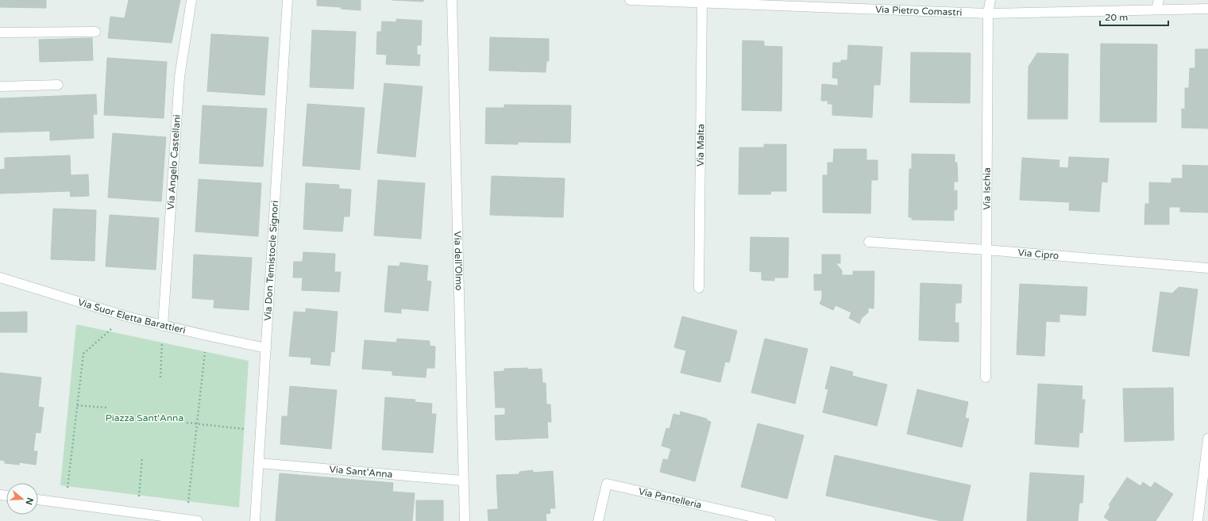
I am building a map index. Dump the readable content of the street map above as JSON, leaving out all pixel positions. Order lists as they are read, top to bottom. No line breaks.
{"streets":{"street":["Via Pietro Comastri","Via Malta","Via Angelo Castellani","Via Ischia","Via Cipro","Via Don Temistocle Signori","Via dell'Olmo","Via Suor Eletta Barattieri","Via Sant'Anna","Via Pantelleria"]},"crossings":[["Via Pietro Comastri","Via Malta"],["Via Pietro Comastri","Via Ischia"],["Via Angelo Castellani","Via Suor Eletta Barattieri"],["Via Ischia","Via Cipro"],["Via Don Temistocle Signori","Via Suor Eletta Barattieri"],["Via Don Temistocle Signori","Via Sant'Anna"],["Via dell'Olmo","Via Sant'Anna"]],"parks":["Piazza Sant'Anna"],"scale_bar":"20 m","north":"right"}
